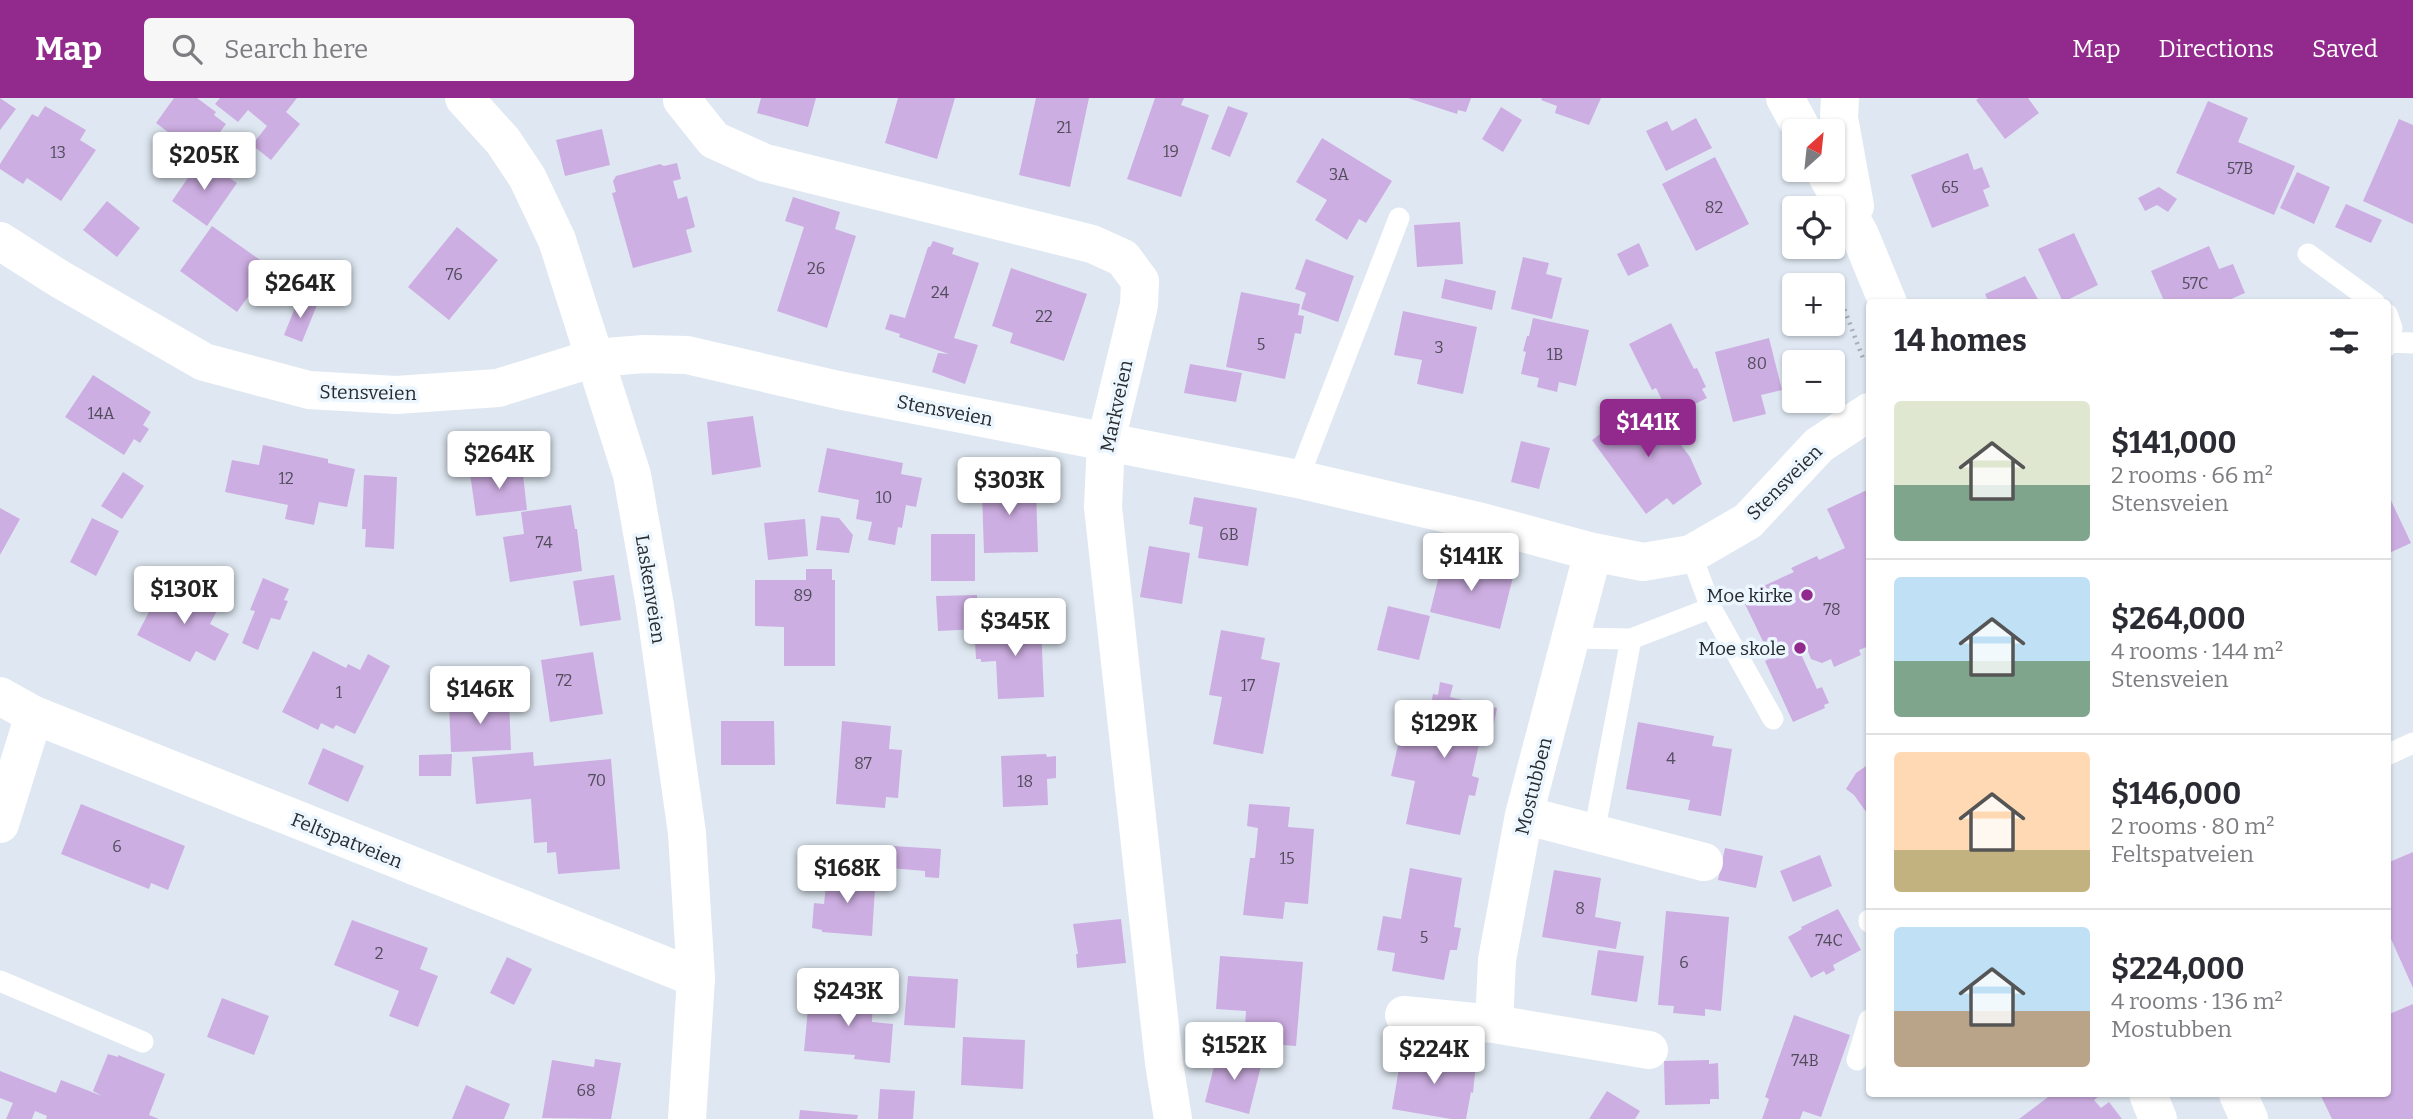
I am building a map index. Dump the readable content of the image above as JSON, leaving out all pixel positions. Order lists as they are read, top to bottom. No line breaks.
{"streets":{"street":["Stensveien","Markveien","Laskenveien","Mostubben","Feltspatveien"]},"crossings":[["Stensveien","Markveien"],["Stensveien","Laskenveien"],["Stensveien","Mostubben"],["Laskenveien","Feltspatveien"]],"places":["Moe kirke","Moe skole"],"house_numbers":["21","19","13","57B","3A","65","82","26","76","57C","24","22","5","3","1B","80","14A","12","10","6B","74","89","78","72","17","1","4","87","70","18","6","15","8","5","74C","2","6","74B","68"],"north":"top right","page":{"header":"Map","search":"Search here","nav":["Map","Directions","Saved"],"map_buttons":["+","−"],"price":["$205K","$264K","$141K","$264K","$303K","$141K","$130K","$345K","$146K","$129K","$168K","$243K","$152K","$224K"],"heading":"14 homes","list":[{"name":"$141,000","note":"2 rooms · 66 m² · Stensveien"},{"name":"$264,000","note":"4 rooms · 144 m² · Stensveien"},{"name":"$146,000","note":"2 rooms · 80 m² · Feltspatveien"},{"name":"$224,000","note":"4 rooms · 136 m² · Mostubben"}]}}
